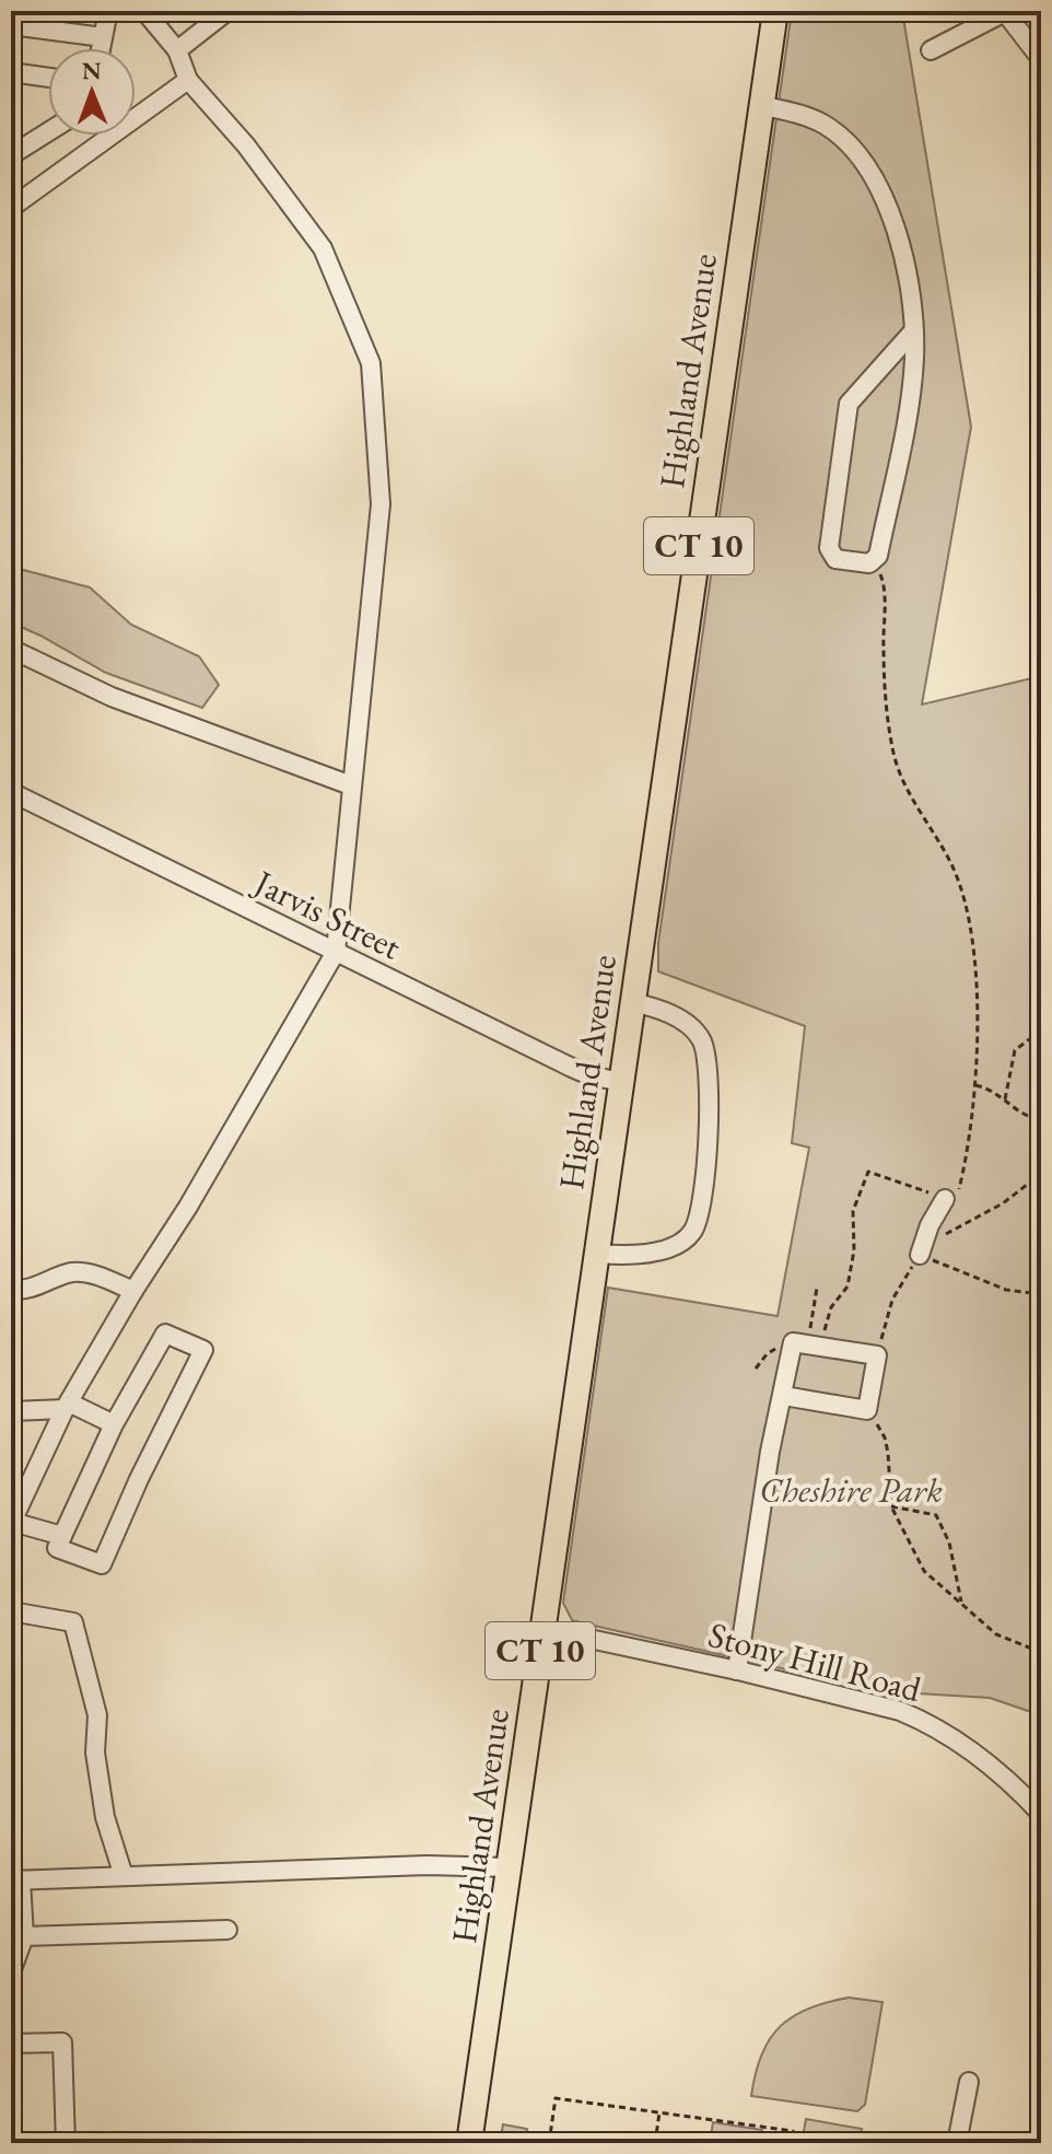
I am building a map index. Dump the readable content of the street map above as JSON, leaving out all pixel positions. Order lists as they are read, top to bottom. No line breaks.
{"streets":{"highway":["Highland Avenue","CT 10"],"street":["Jarvis Street","Stony Hill Road"]},"crossings":[["Highland Avenue","Jarvis Street"],["Highland Avenue","Stony Hill Road"]],"parks":["Cheshire Park"],"north":"top"}
